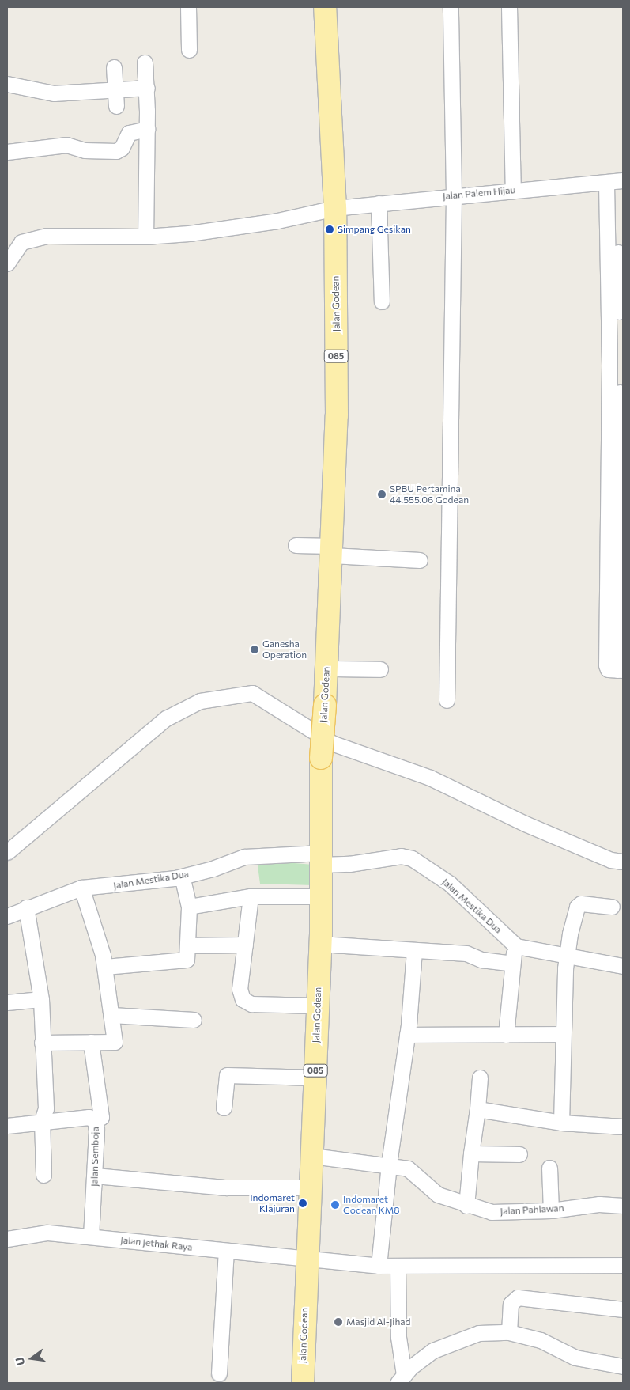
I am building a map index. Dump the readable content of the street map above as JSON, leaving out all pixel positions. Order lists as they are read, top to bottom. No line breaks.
{"streets":{"main road":["Jalan Godean","085"],"street":["Jalan Palem Hijau","Jalan Mestika Dua","Jalan Semboja","Jalan Pahlawan","Jalan Jethak Raya"]},"crossings":[["Jalan Palem Hijau","Jalan Godean"],["Jalan Godean","Jalan Mestika Dua"],["Jalan Godean","Jalan Pahlawan"],["Jalan Godean","Jalan Jethak Raya"],["Jalan Semboja","Jalan Jethak Raya"]],"places":["Simpang Gesikan","SPBU Pertamina 44.555.06 Godean","Ganesha Operation","Indomaret Klajuran","Indomaret Godean KM8","Masjid Al-Jihad"],"north":"left"}
